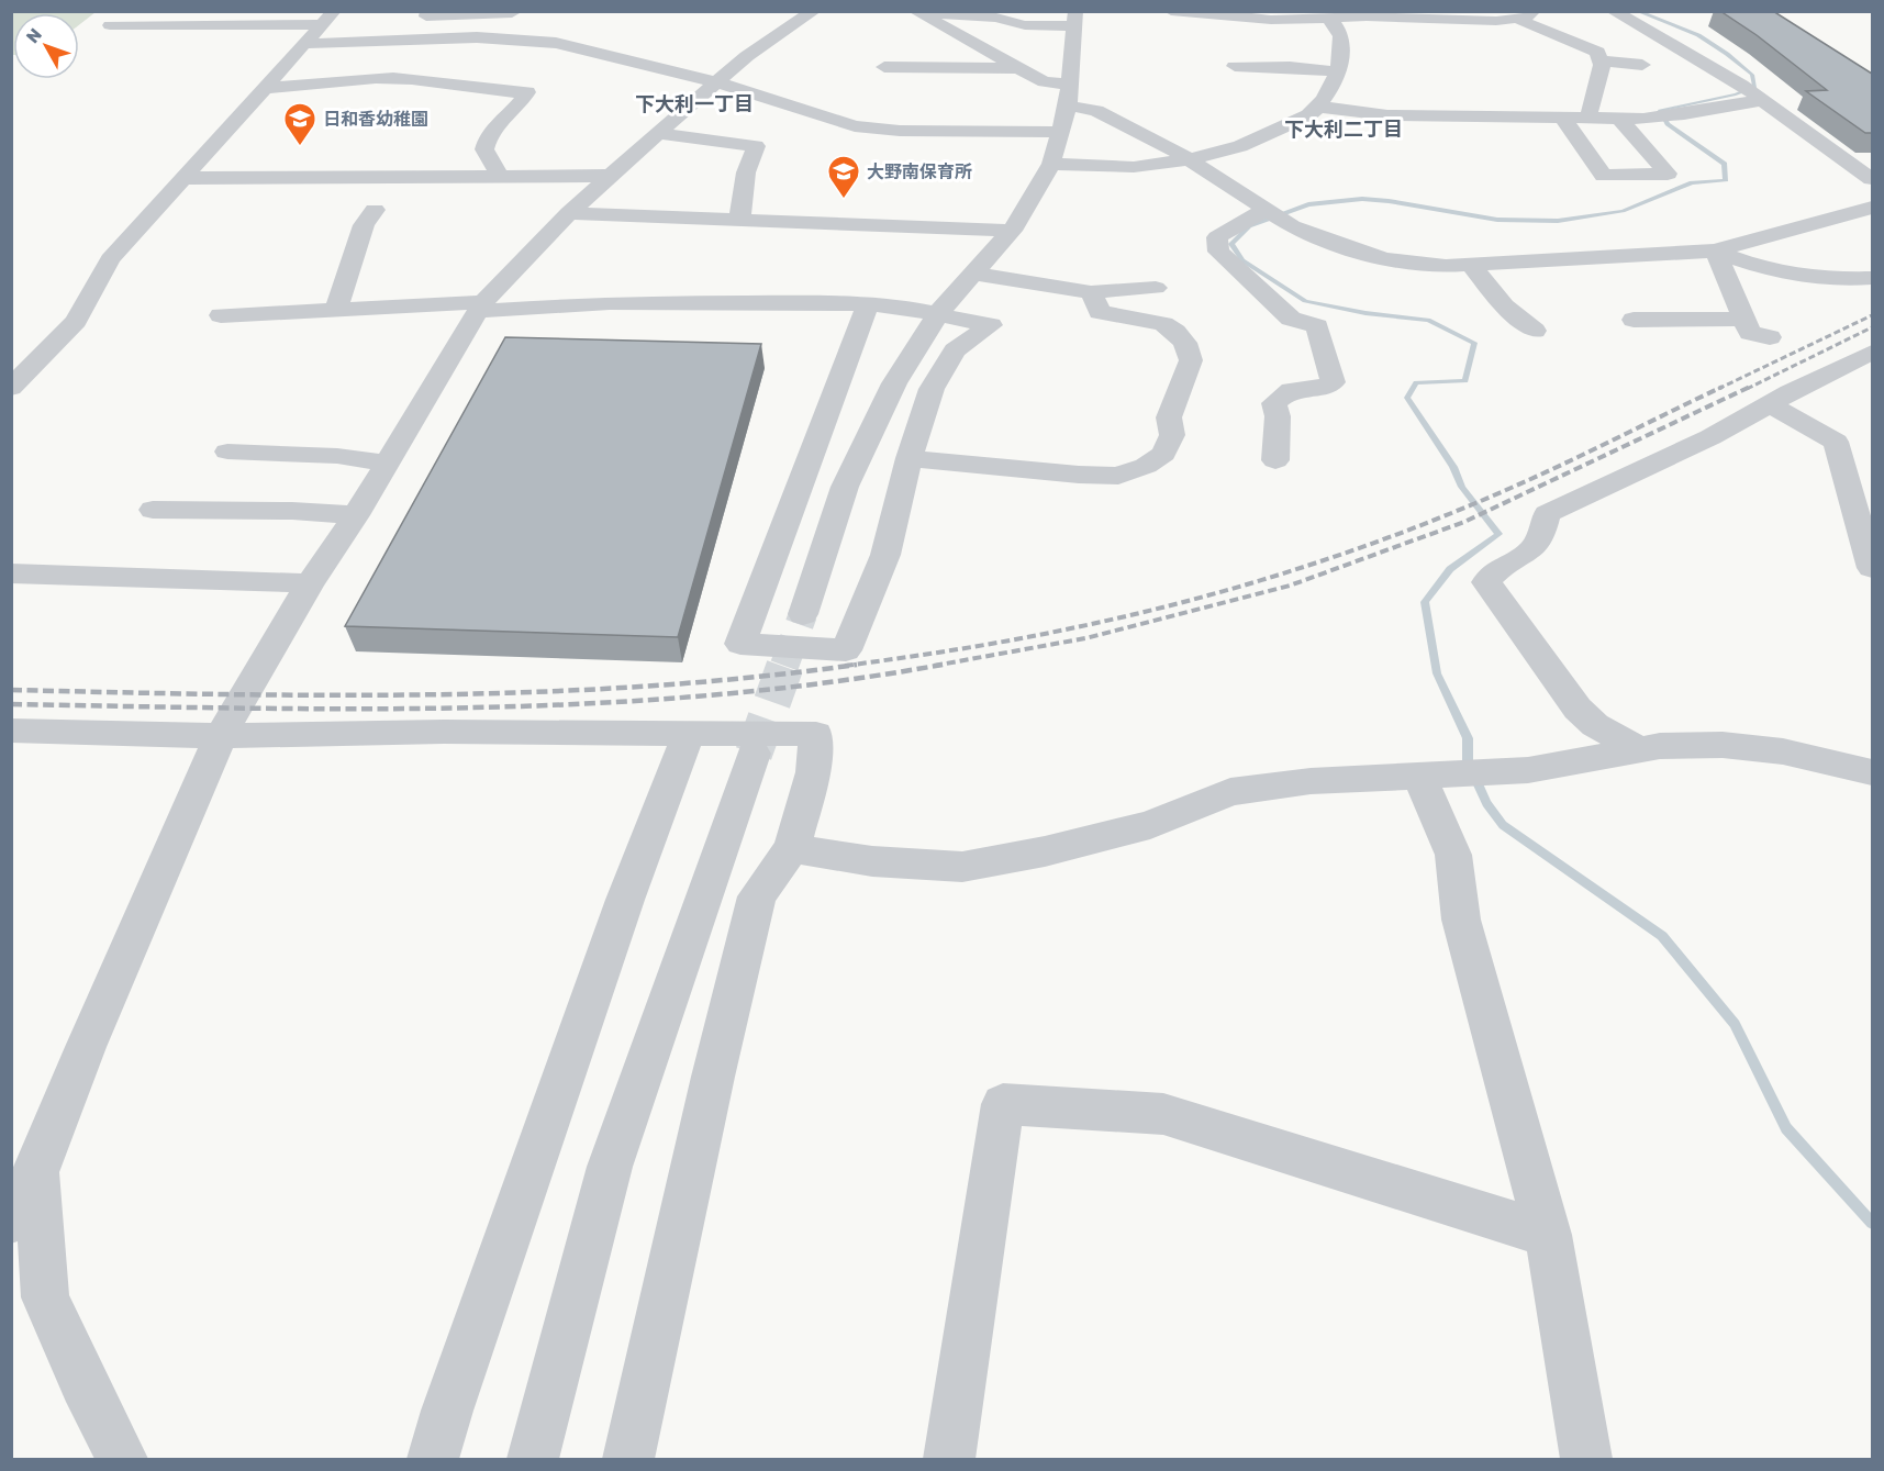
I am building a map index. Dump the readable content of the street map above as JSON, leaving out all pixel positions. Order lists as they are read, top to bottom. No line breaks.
{"districts":["下大利一丁目","下大利二丁目"],"places":{"school or university":["日和香幼稚園","大野南保育所"]},"north":"top left"}
